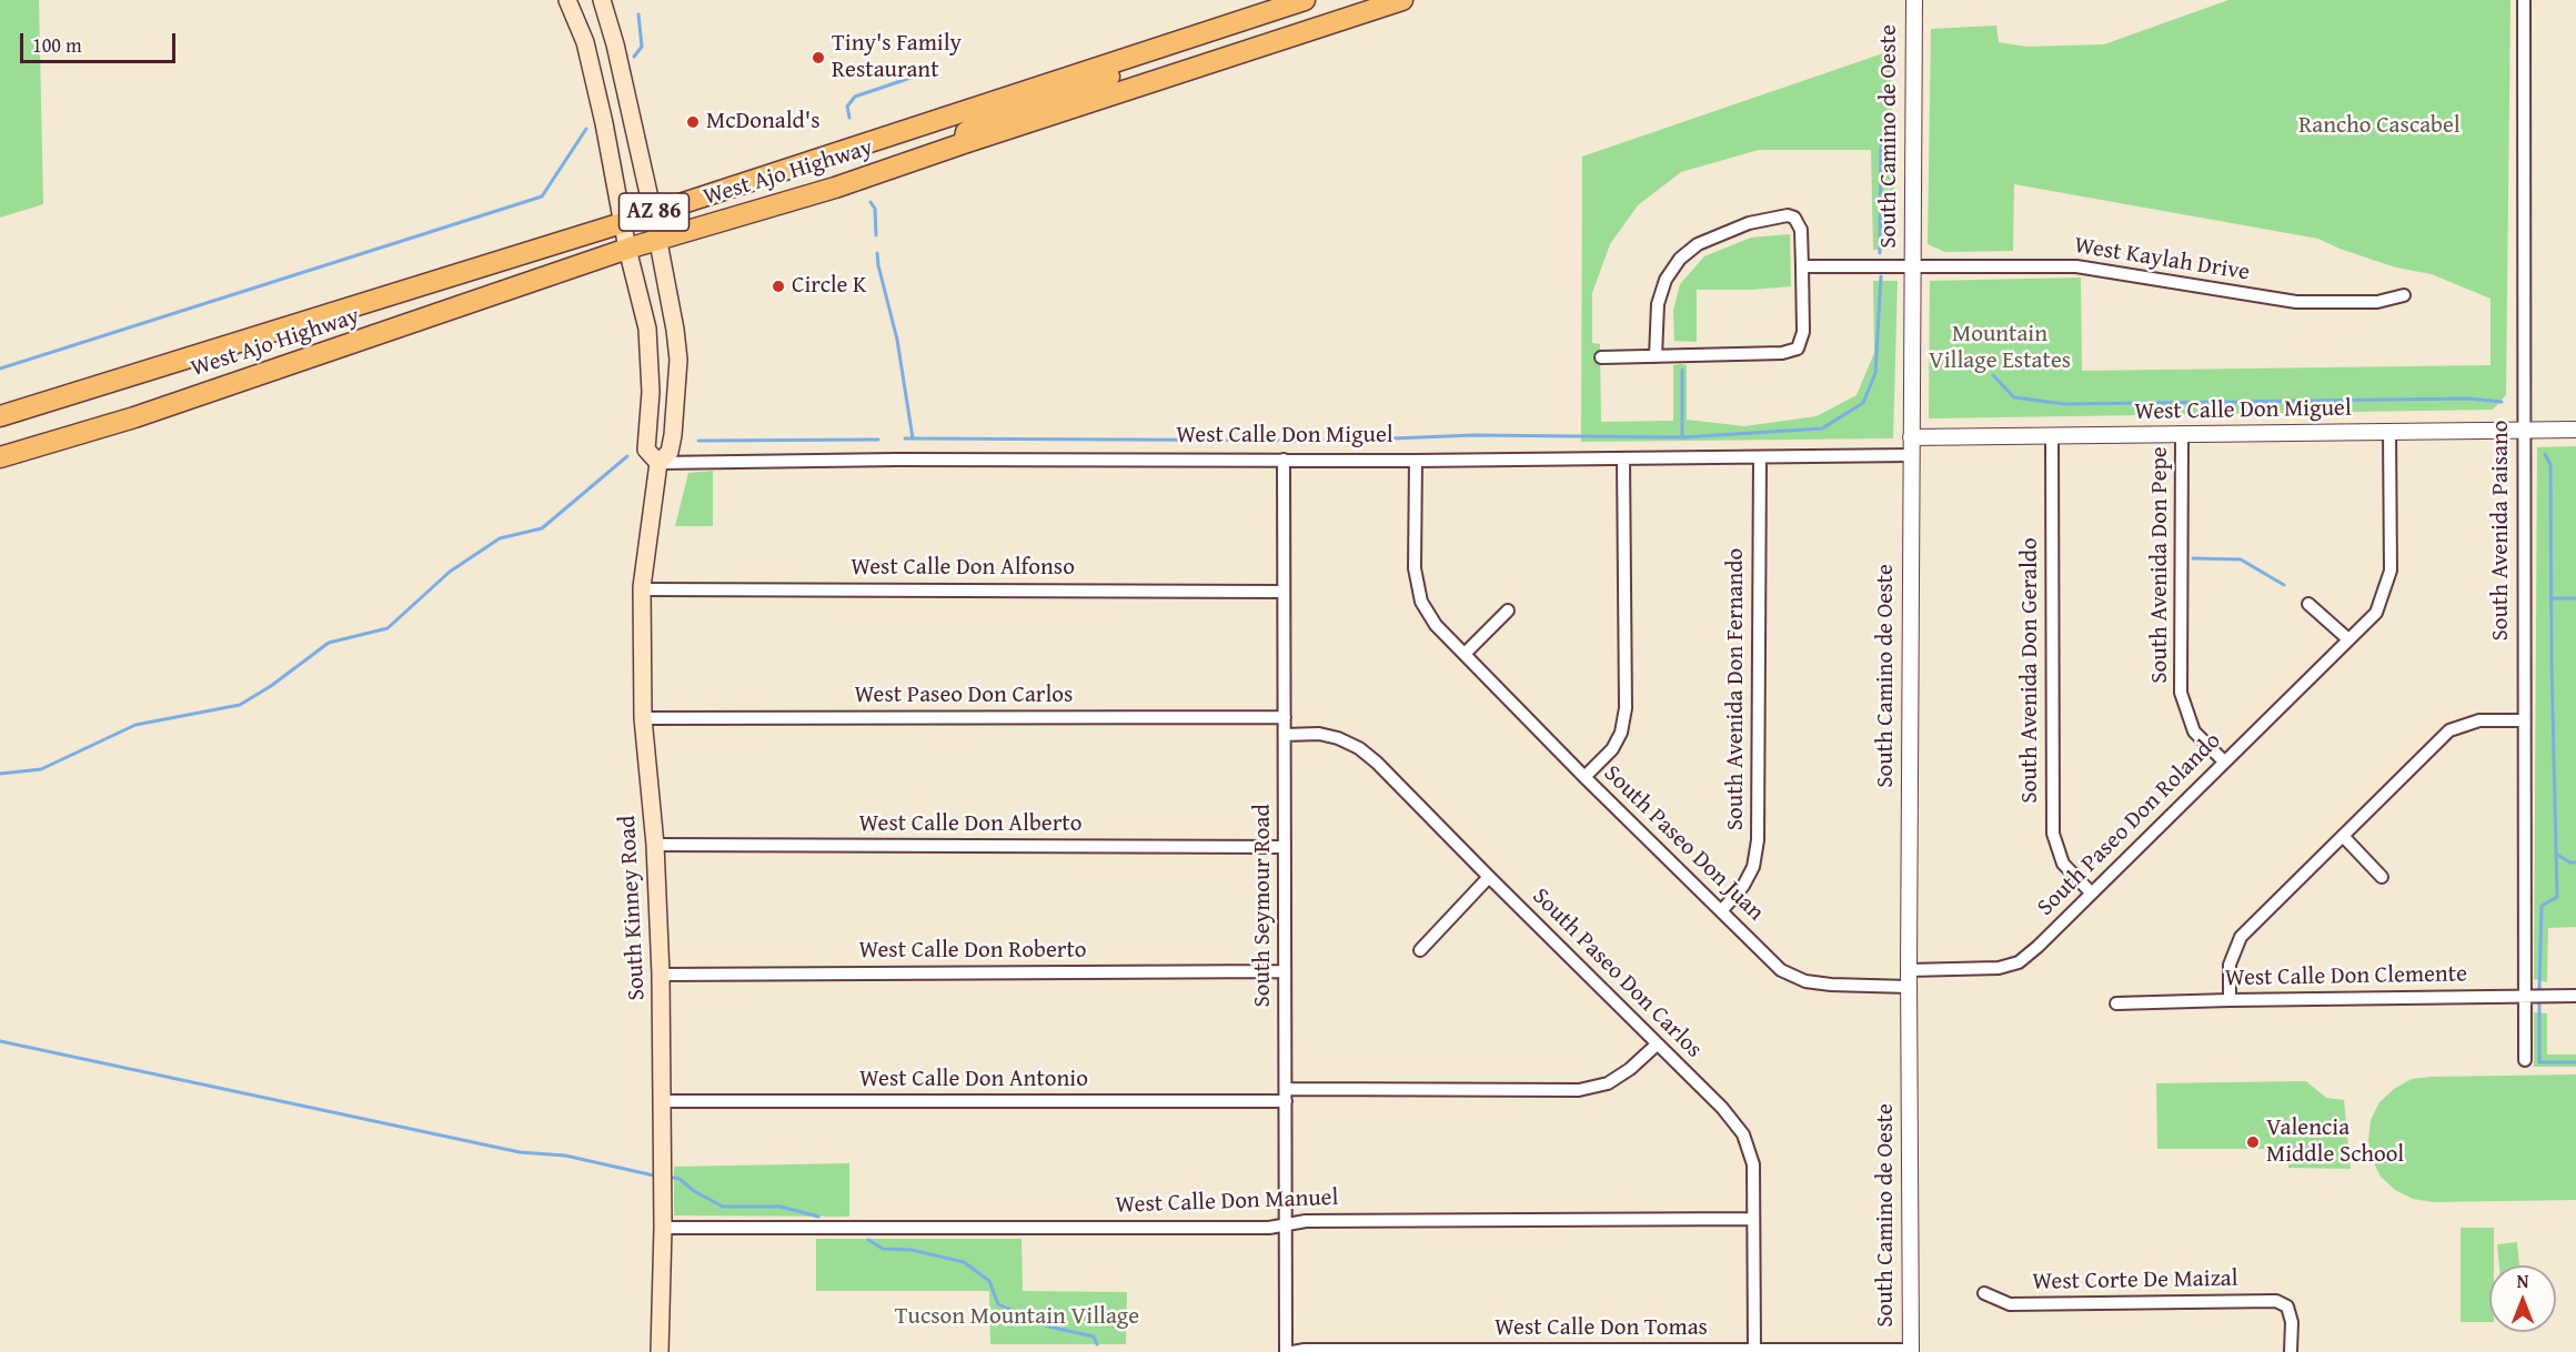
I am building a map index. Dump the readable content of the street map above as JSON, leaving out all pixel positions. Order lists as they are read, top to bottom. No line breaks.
{"streets":{"main road":["West Ajo Highway","AZ 86","South Kinney Road"],"street":["South Camino de Oeste","West Kaylah Drive","West Calle Don Miguel","South Avenida Paisano","South Avenida Don Pepe","West Calle Don Alfonso","South Avenida Don Geraldo","South Avenida Don Fernando","West Paseo Don Carlos","West Calle Don Alberto","South Paseo Don Rolando","South Paseo Don Juan","South Seymour Road","West Calle Don Roberto","South Paseo Don Carlos","West Calle Don Clemente","West Calle Don Antonio","West Calle Don Manuel","West Corte De Maizal","West Calle Don Tomas"]},"crossings":[["South Camino de Oeste","West Kaylah Drive"],["South Camino de Oeste","West Calle Don Miguel"],["South Camino de Oeste","South Paseo Don Rolando"],["South Camino de Oeste","South Paseo Don Juan"],["South Camino de Oeste","West Calle Don Tomas"],["West Ajo Highway","South Kinney Road"],["West Calle Don Miguel","South Avenida Paisano"],["West Calle Don Miguel","South Avenida Don Pepe"],["West Calle Don Miguel","South Avenida Don Geraldo"],["West Calle Don Miguel","South Avenida Don Fernando"],["West Calle Don Miguel","South Paseo Don Rolando"],["West Calle Don Miguel","South Paseo Don Juan"],["West Calle Don Miguel","South Seymour Road"],["West Calle Don Miguel","South Kinney Road"],["South Avenida Paisano","West Calle Don Clemente"],["South Avenida Don Pepe","South Paseo Don Rolando"],["West Calle Don Alfonso","South Seymour Road"],["West Calle Don Alfonso","South Kinney Road"],["South Avenida Don Geraldo","South Paseo Don Rolando"],["South Avenida Don Fernando","South Paseo Don Juan"],["West Paseo Don Carlos","South Seymour Road"],["West Paseo Don Carlos","South Kinney Road"],["West Calle Don Alberto","South Seymour Road"],["West Calle Don Alberto","South Kinney Road"],["South Seymour Road","West Calle Don Roberto"],["South Seymour Road","South Paseo Don Carlos"],["South Seymour Road","West Calle Don Antonio"],["South Seymour Road","West Calle Don Manuel"],["South Kinney Road","West Calle Don Roberto"],["South Kinney Road","West Calle Don Antonio"],["South Kinney Road","West Calle Don Manuel"],["South Paseo Don Carlos","West Calle Don Antonio"],["South Paseo Don Carlos","West Calle Don Manuel"],["South Paseo Don Carlos","West Calle Don Tomas"]],"parks":["Rancho Cascabel","Mountain Village Estates","Tucson Mountain Village"],"places":["Tiny's Family Restaurant","McDonald's","Circle K","Valencia Middle School"],"scale_bar":"100 m","north":"top"}
